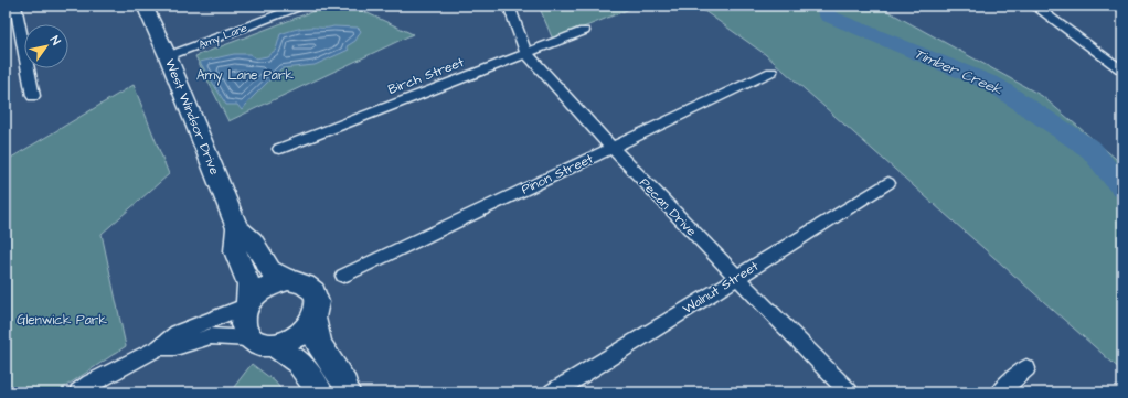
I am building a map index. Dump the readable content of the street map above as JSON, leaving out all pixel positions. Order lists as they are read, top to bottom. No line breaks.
{"streets":{"street":["Amy Lane","Birch Street","West Windsor Drive","Pinon Street","Pecan Drive","Walnut Street"]},"crossings":[["Amy Lane","West Windsor Drive"],["Birch Street","Pecan Drive"],["Pinon Street","Pecan Drive"],["Pecan Drive","Walnut Street"]],"water":["Timber Creek"],"parks":["Amy Lane Park","Glenwick Park"],"north":"top right"}
